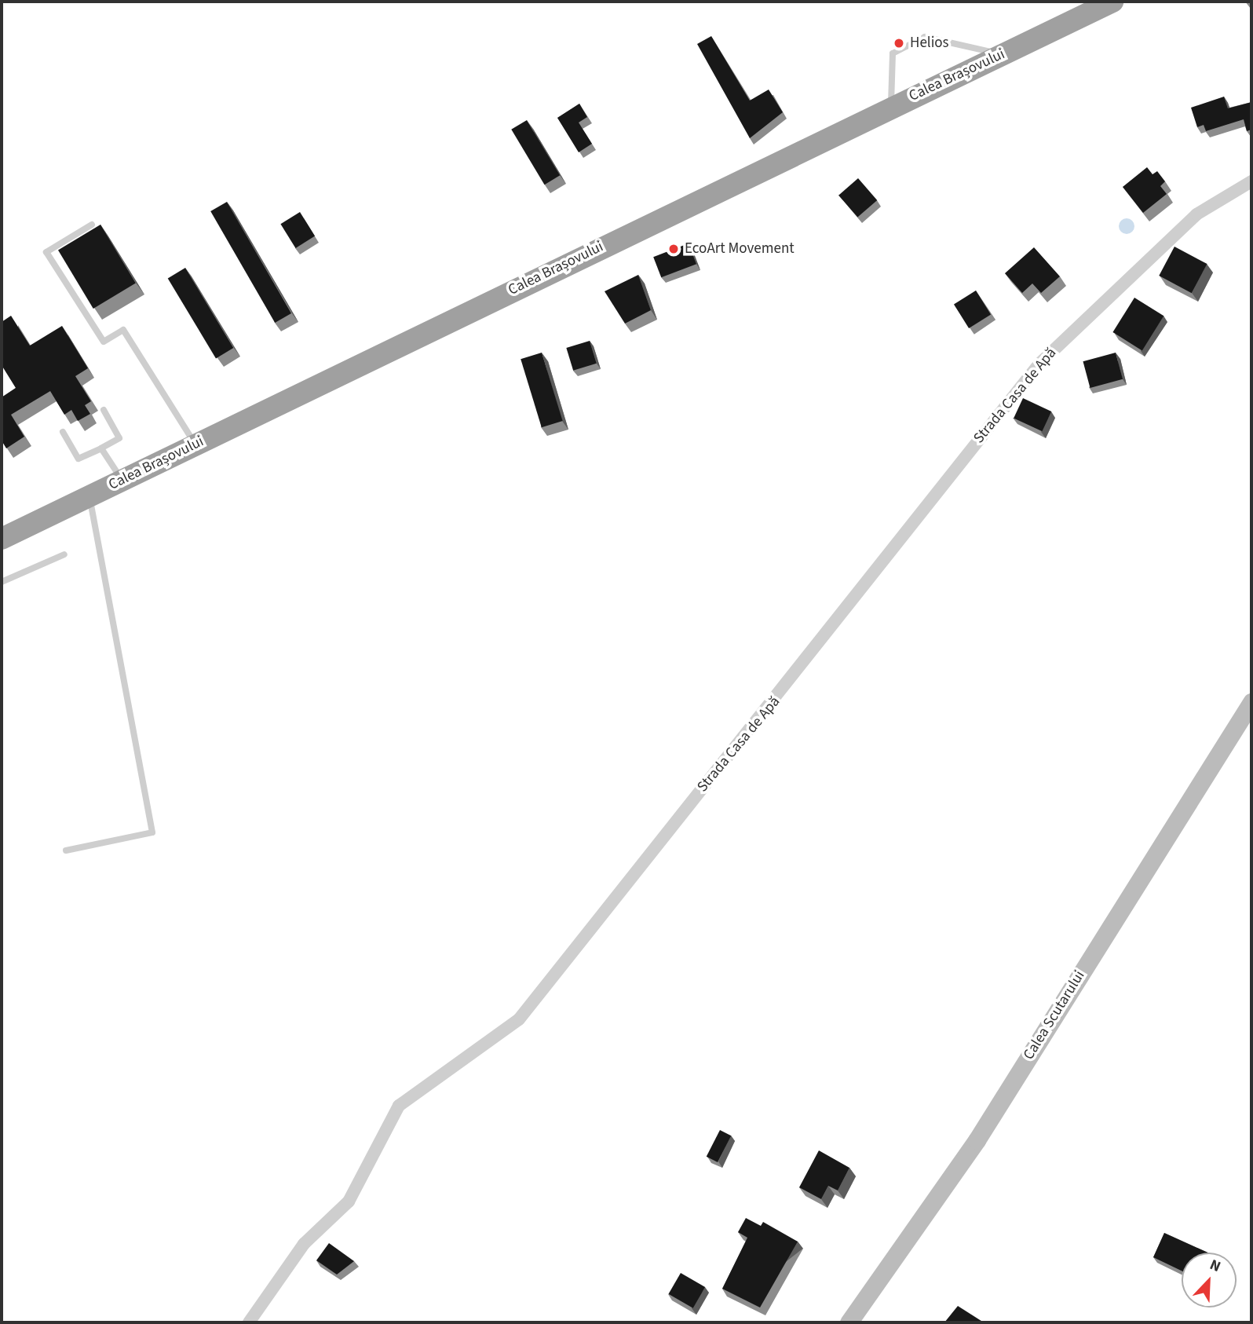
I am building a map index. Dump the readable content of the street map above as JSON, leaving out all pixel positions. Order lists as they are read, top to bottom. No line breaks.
{"streets":{"highway":["Calea Brașovului"],"main road":["Calea Scutarului"],"street":["Strada Casa de Apă"]},"places":["Helios","EcoArt Movement"],"north":"top right"}
